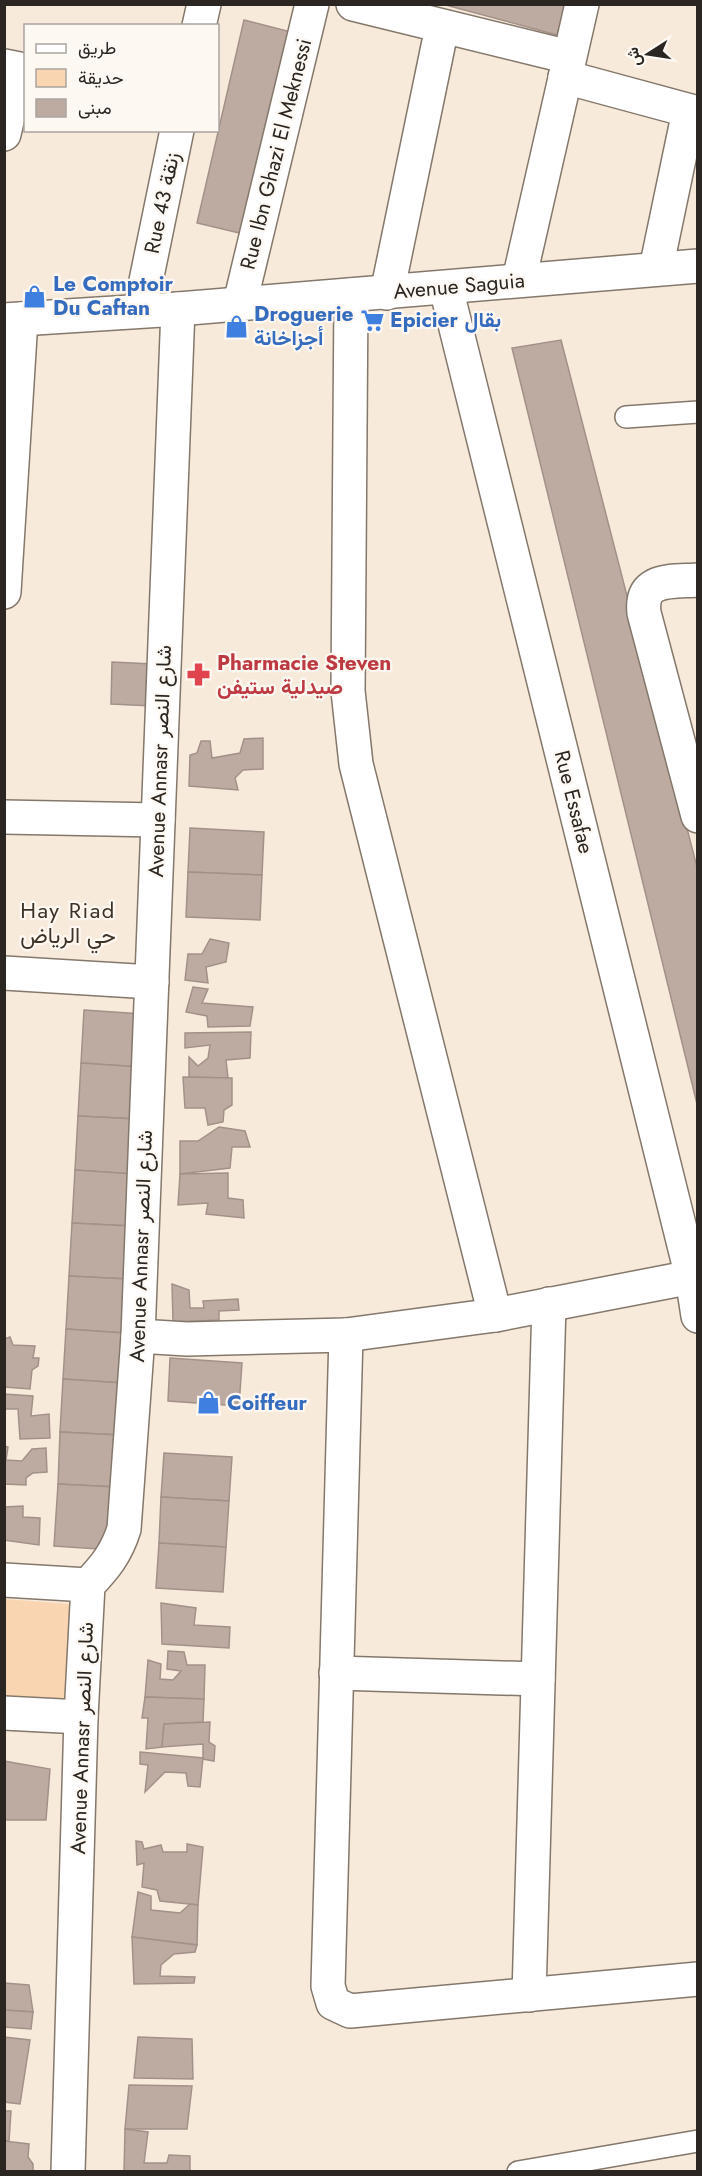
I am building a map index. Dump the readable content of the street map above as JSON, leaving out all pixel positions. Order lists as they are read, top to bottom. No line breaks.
{"streets":{"street":["Rue Ibn Ghazi El Meknessi","Rue زنقة 43","Avenue Saguia","Avenue Annasr شارع النصر","Rue Essafae"]},"crossings":[["Rue Ibn Ghazi El Meknessi","Avenue Saguia"],["Rue زنقة 43","Avenue Saguia"],["Avenue Saguia","Avenue Annasr شارع النصر"],["Avenue Saguia","Rue Essafae"]],"districts":["Hay Riad حي الرياض"],"places":{"shop":["Le Comptoir Du Caftan","Droguerie أجزاخانة","Coiffeur"],"supermarket":["Epicier بقال"],"pharmacy":["Pharmacie Steven صيدلية ستيفن"]},"legend":["طريق","حديقة","مبنى"],"north":"left"}
